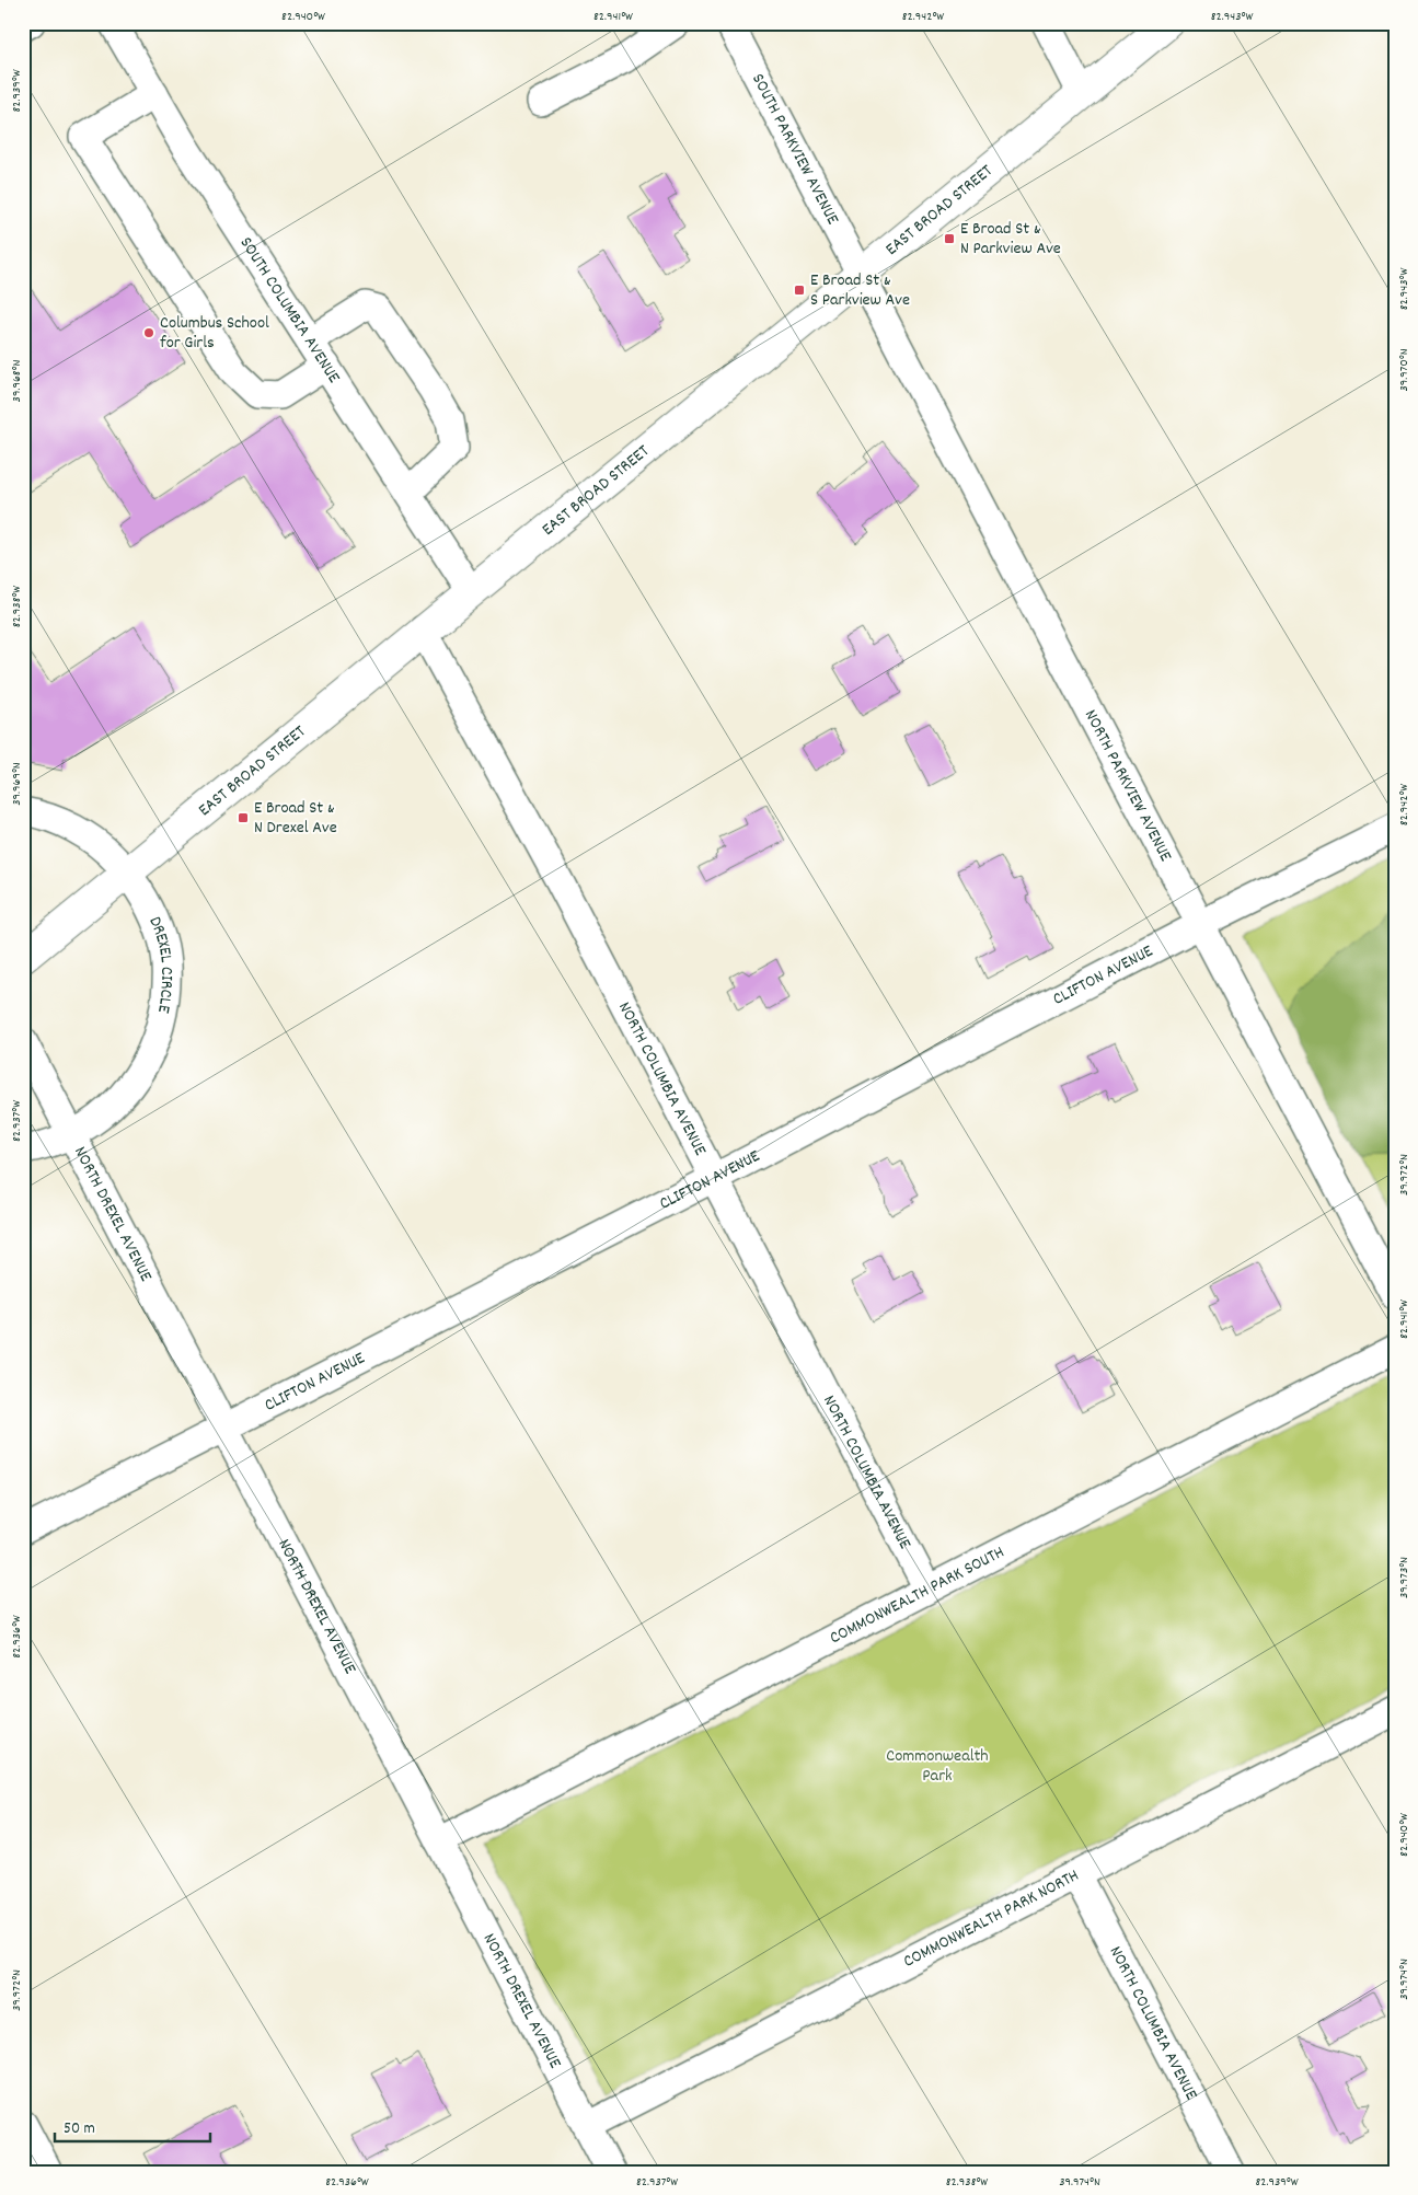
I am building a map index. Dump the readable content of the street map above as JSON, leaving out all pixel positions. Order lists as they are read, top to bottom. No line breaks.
{"streets":{"main road":["EAST BROAD STREET"],"street":["SOUTH PARKVIEW AVENUE","SOUTH COLUMBIA AVENUE","NORTH PARKVIEW AVENUE","DREXEL CIRCLE","CLIFTON AVENUE","NORTH COLUMBIA AVENUE","NORTH DREXEL AVENUE","COMMONWEALTH PARK SOUTH","COMMONWEALTH PARK NORTH"]},"crossings":[["SOUTH PARKVIEW AVENUE","EAST BROAD STREET"],["SOUTH PARKVIEW AVENUE","NORTH PARKVIEW AVENUE"],["EAST BROAD STREET","SOUTH COLUMBIA AVENUE"],["EAST BROAD STREET","NORTH PARKVIEW AVENUE"],["EAST BROAD STREET","DREXEL CIRCLE"],["EAST BROAD STREET","NORTH COLUMBIA AVENUE"],["NORTH PARKVIEW AVENUE","CLIFTON AVENUE"],["DREXEL CIRCLE","NORTH DREXEL AVENUE"],["CLIFTON AVENUE","NORTH COLUMBIA AVENUE"],["CLIFTON AVENUE","NORTH DREXEL AVENUE"],["NORTH COLUMBIA AVENUE","COMMONWEALTH PARK SOUTH"],["NORTH COLUMBIA AVENUE","COMMONWEALTH PARK NORTH"],["NORTH DREXEL AVENUE","COMMONWEALTH PARK SOUTH"],["NORTH DREXEL AVENUE","COMMONWEALTH PARK NORTH"]],"parks":["Commonwealth Park"],"places":{"transit":["E Broad St & N Parkview Ave","E Broad St & S Parkview Ave","E Broad St & N Drexel Ave"],"other":["Columbus School for Girls"]},"scale_bar":"50 m","coordinates":["82.940°W","82.941°W","82.942°W","82.943°W","82.939°W","39.970°N","39.968°N","82.938°W","39.969°N","82.937°W","39.972°N","39.973°N","82.936°W","39.974°N"]}
